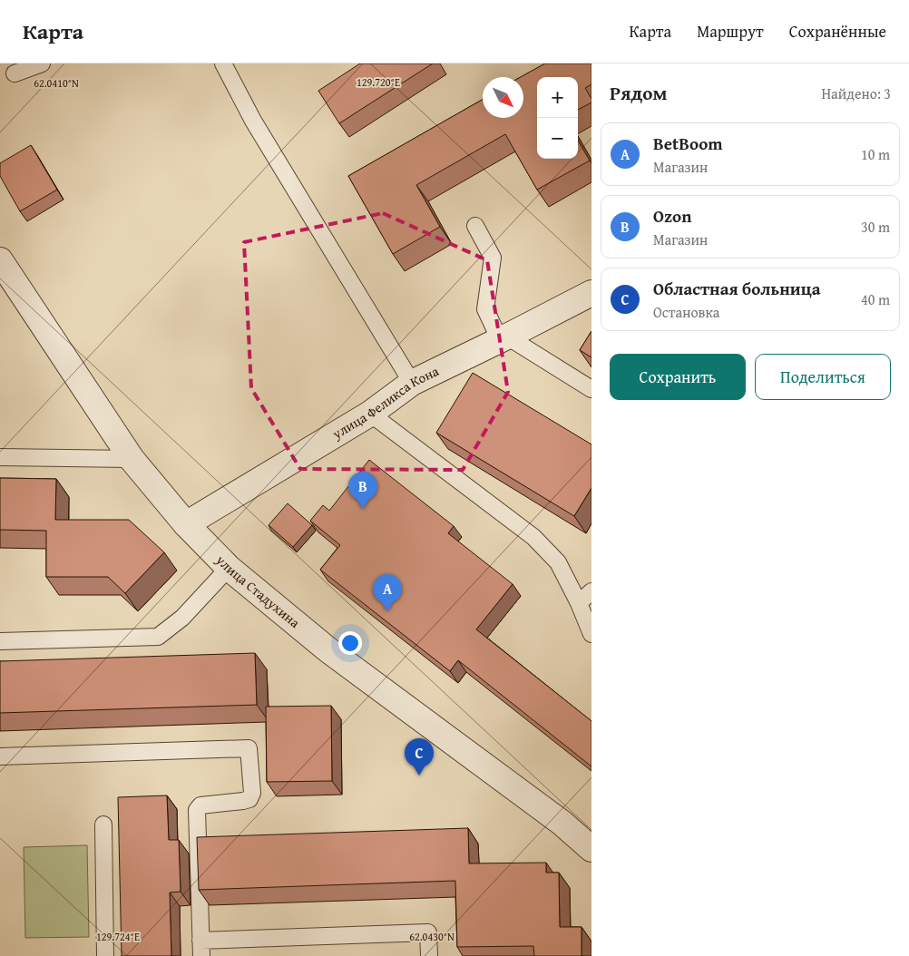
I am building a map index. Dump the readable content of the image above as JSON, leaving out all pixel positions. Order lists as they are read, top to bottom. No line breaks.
{"streets":{"street":["улица Феликса Кона","улица Стадухина"]},"crossings":[["улица Феликса Кона","улица Стадухина"]],"north":"bottom right","page":{"header":"Карта","nav":["Карта","Маршрут","Сохранённые"],"heading":["Рядом","Найдено: 3"],"map_buttons":["+","−"],"list":[{"mark":"A","name":"BetBoom","note":"Магазин","value":"10 m"},{"mark":"B","name":"Ozon","note":"Магазин","value":"30 m"},{"mark":"C","name":"Областная больница","note":"Остановка","value":"40 m"}],"buttons":["Сохранить","Поделиться"],"pins":["B","A","C"]},"coordinates":["129.720°E","62.0410°N","62.0430°N","129.724°E"]}
